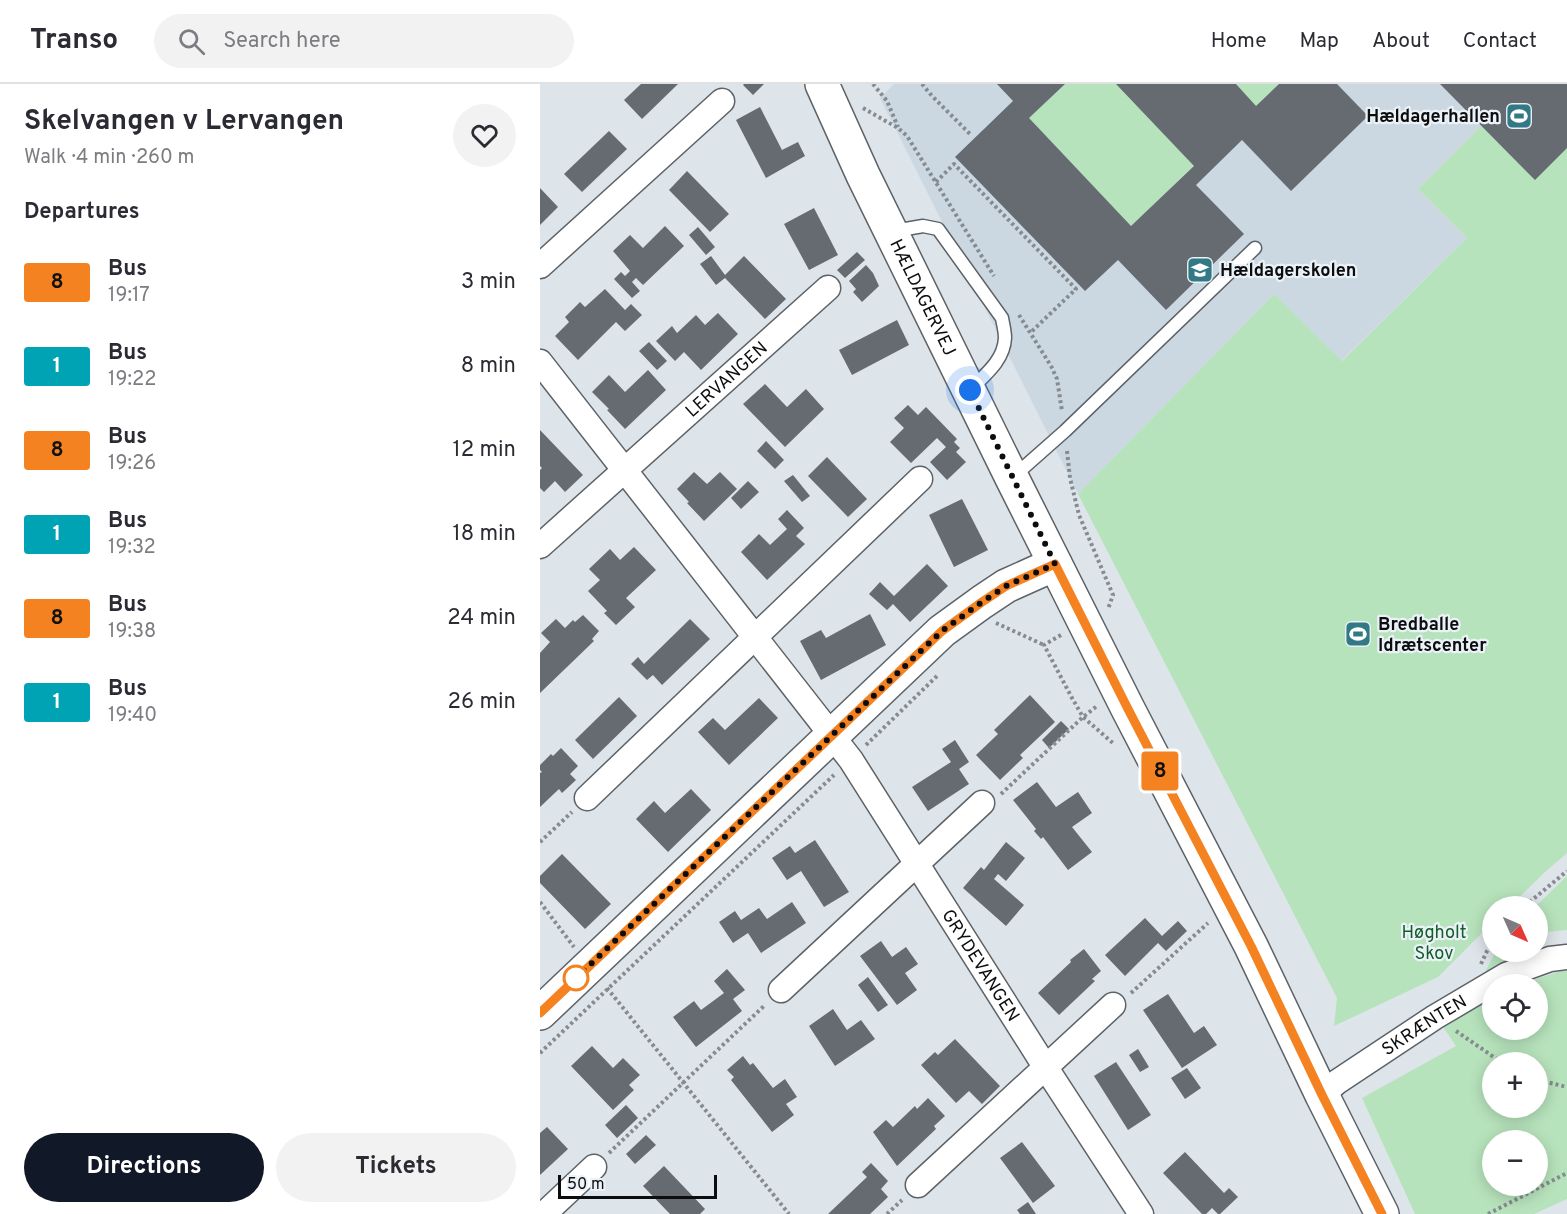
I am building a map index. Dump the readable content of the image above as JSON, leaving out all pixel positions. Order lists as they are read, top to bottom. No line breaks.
{"streets":{"street":["HÆLDAGERVEJ","LERVANGEN","GRYDEVANGEN","SKRÆNTEN"]},"crossings":[["HÆLDAGERVEJ","SKRÆNTEN"]],"parks":["Høgholt Skov"],"places":{"sports":["Hældagerhallen","Bredballe Idrætscenter"],"school or university":["Hældagerskolen"]},"lines":["bus line 8"],"scale_bar":"50 m","north":"bottom right","page":{"header":"Transo","search":"Search here","nav":["Home","Map","About","Contact"],"heading":[["Skelvangen v Lervangen","Walk · 4 min · 260 m"],"Departures"],"on_map":"8","list":[{"mark":"8","name":"Bus","note":"19:17","value":"3 min"},{"mark":"1","name":"Bus","note":"19:22","value":"8 min"},{"mark":"8","name":"Bus","note":"19:26","value":"12 min"},{"mark":"1","name":"Bus","note":"19:32","value":"18 min"},{"mark":"8","name":"Bus","note":"19:38","value":"24 min"},{"mark":"1","name":"Bus","note":"19:40","value":"26 min"}],"map_buttons":["+","−"],"buttons":["Directions","Tickets"],"scale":"50 m"}}
